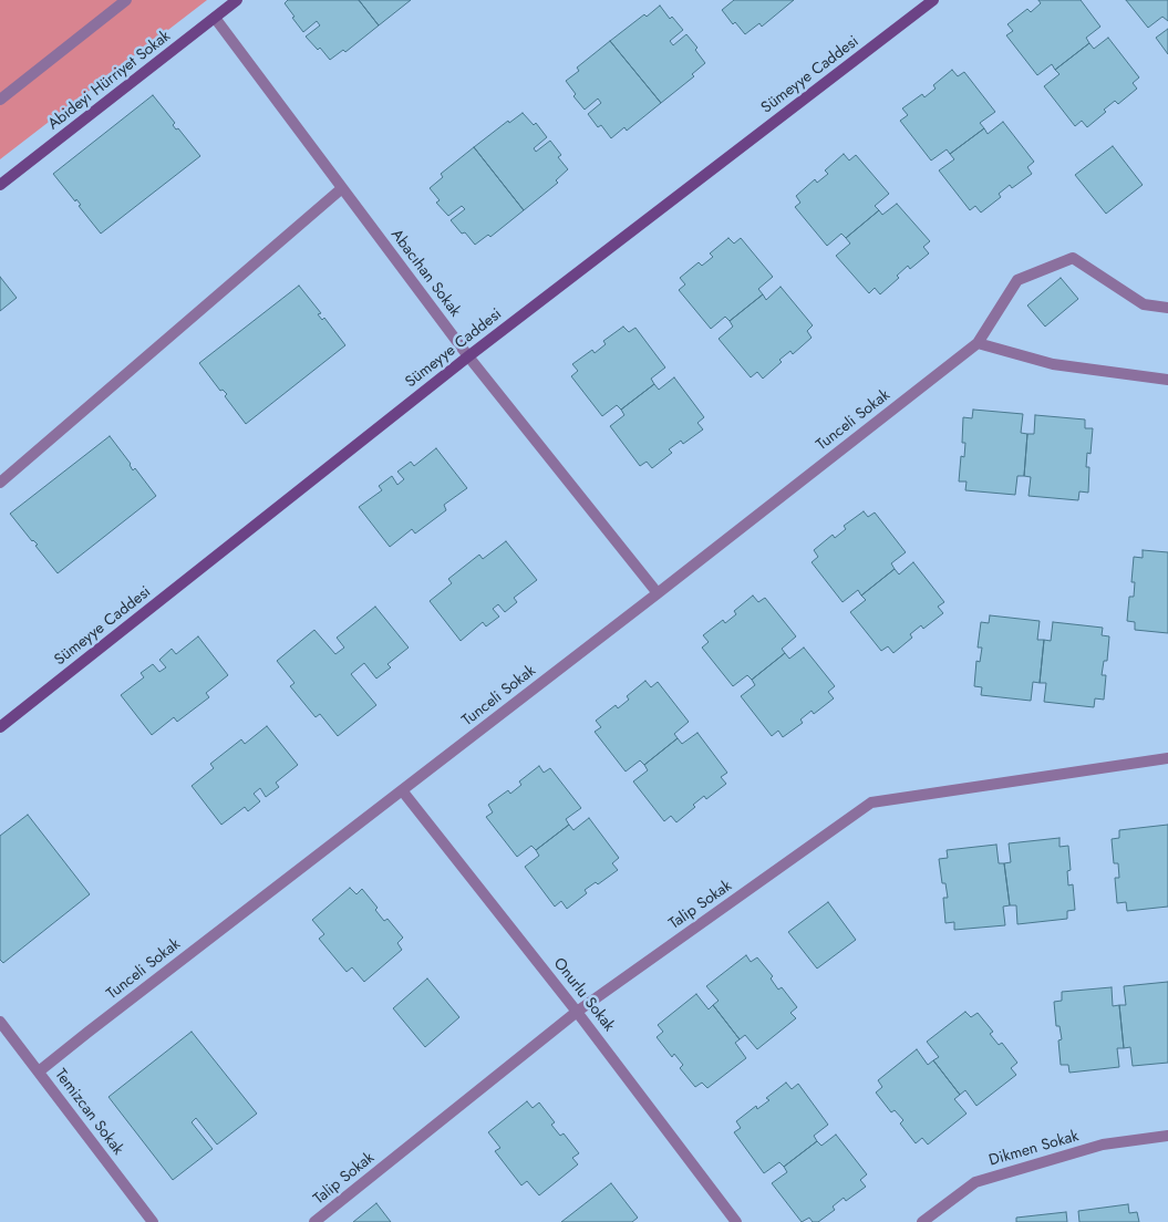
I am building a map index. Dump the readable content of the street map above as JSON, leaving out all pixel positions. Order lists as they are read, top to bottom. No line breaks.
{"streets":{"street":["Sümeyye Caddesi","Abideyi Hürriyet Sokak","Abacıhan Sokak","Tunceli Sokak","Talip Sokak","Onurlu Sokak","Temizcan Sokak","Dikmen Sokak"]},"crossings":[["Sümeyye Caddesi","Abacıhan Sokak"],["Abideyi Hürriyet Sokak","Abacıhan Sokak"],["Abacıhan Sokak","Tunceli Sokak"],["Tunceli Sokak","Onurlu Sokak"],["Tunceli Sokak","Temizcan Sokak"],["Talip Sokak","Onurlu Sokak"]]}
